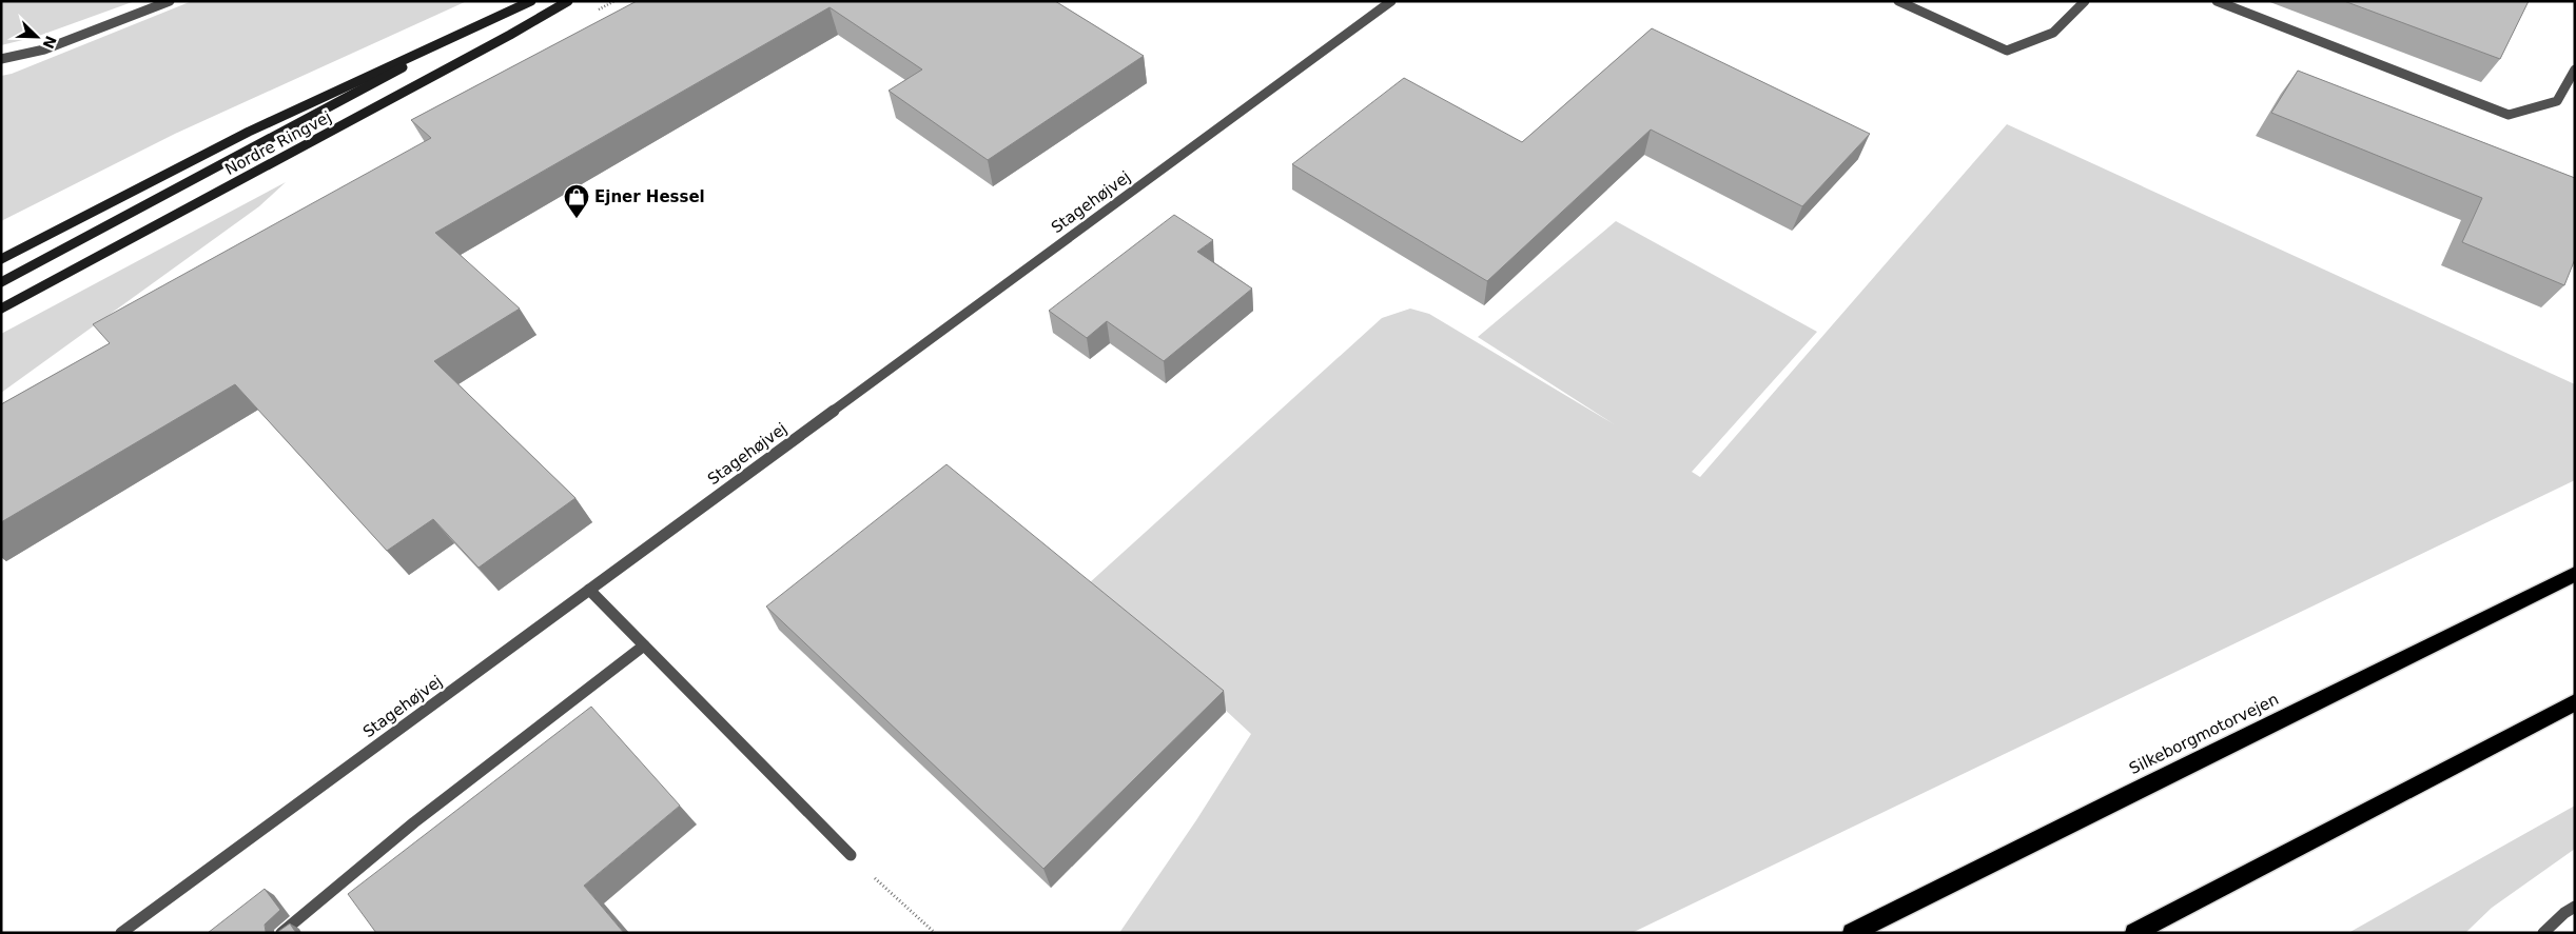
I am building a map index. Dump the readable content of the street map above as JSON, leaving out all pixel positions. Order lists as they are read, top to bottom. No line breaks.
{"streets":{"highway":["Silkeborgmotorvejen"],"main road":["Nordre Ringvej"],"street":["Stagehøjvej"]},"places":{"shop":["Ejner Hessel"]},"north":"bottom right"}
